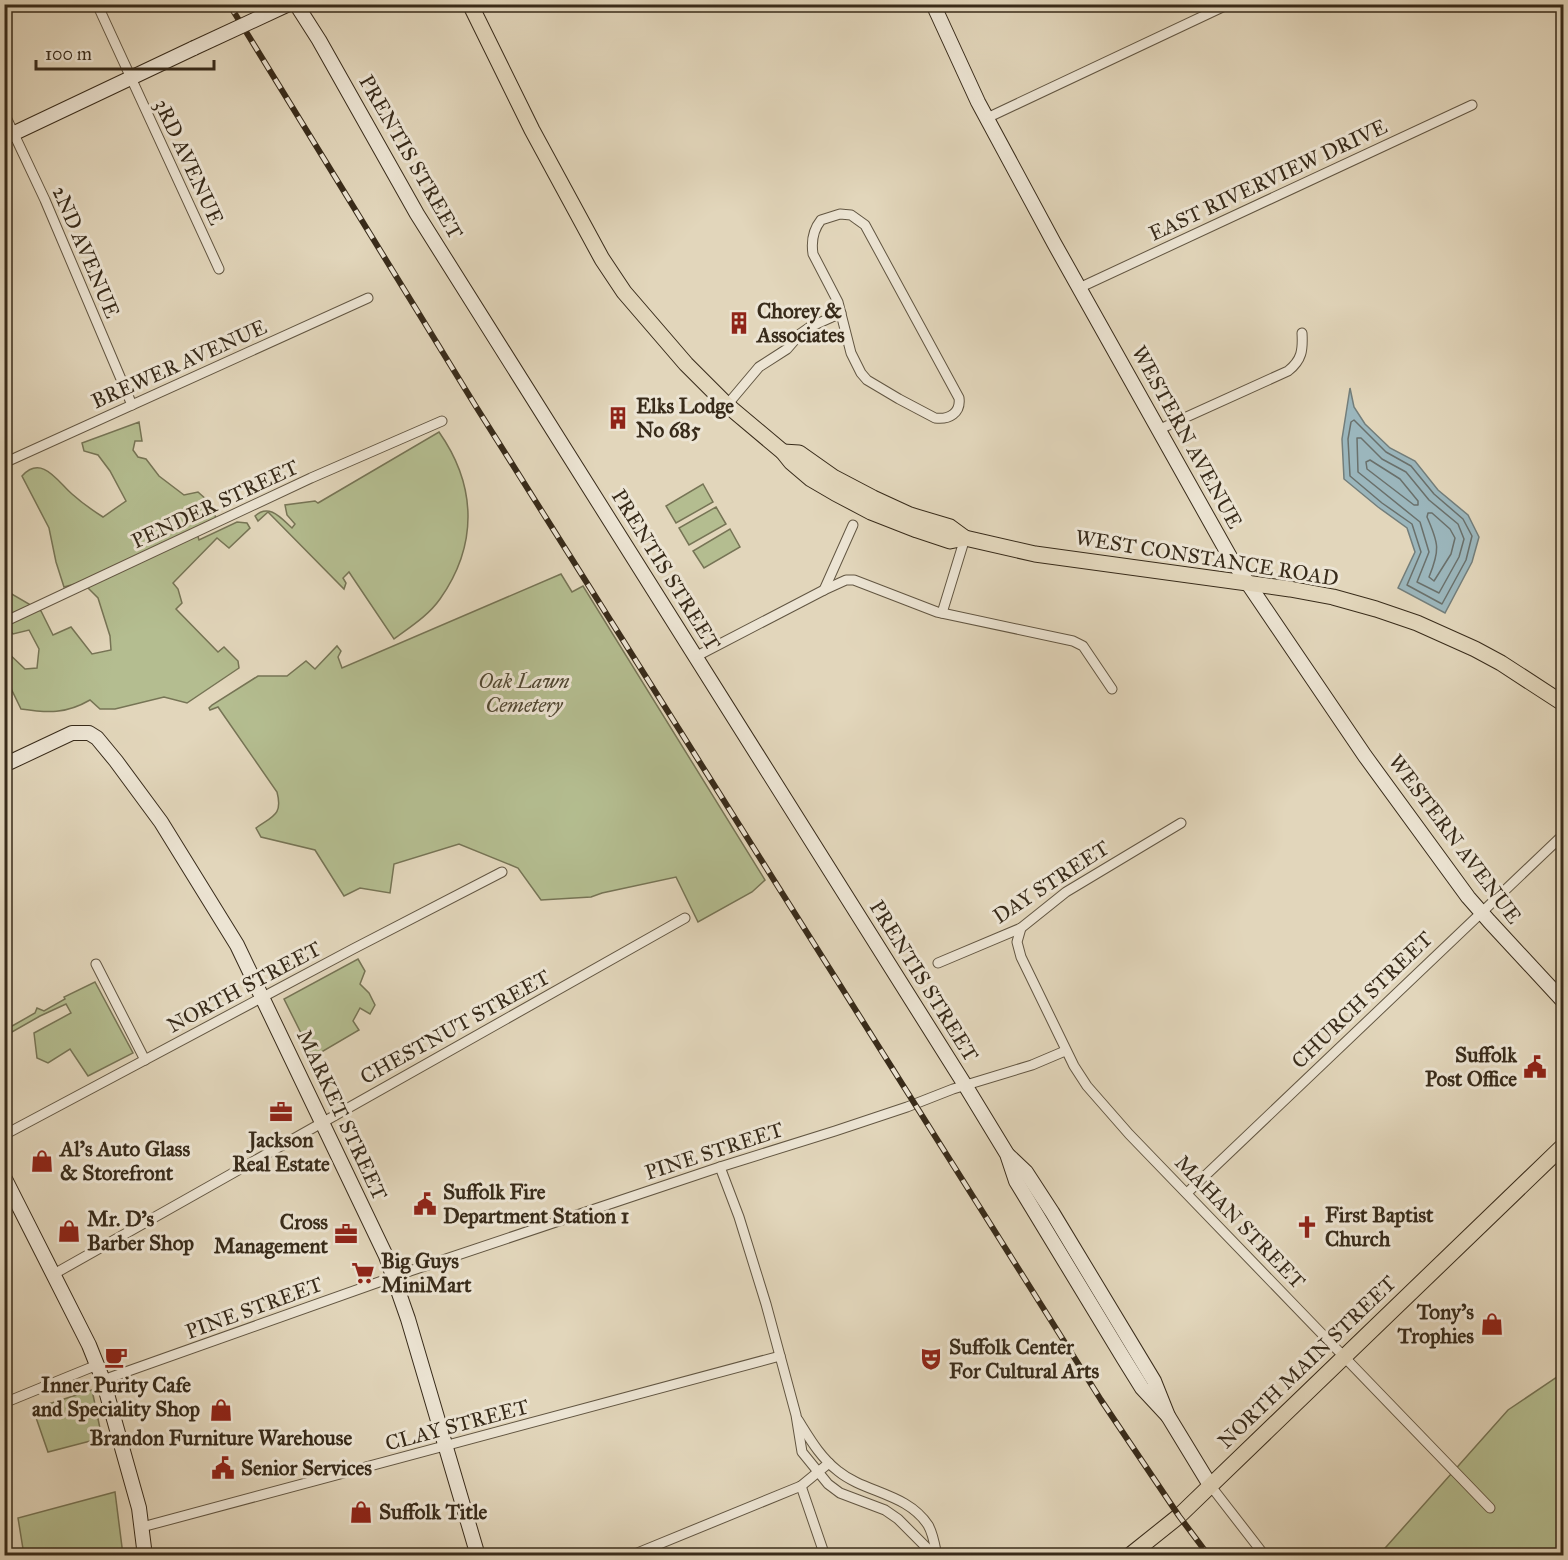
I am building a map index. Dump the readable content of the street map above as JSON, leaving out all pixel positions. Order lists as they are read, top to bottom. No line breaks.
{"streets":{"main road":["WEST CONSTANCE ROAD","NORTH MAIN STREET"],"street":["PRENTIS STREET","3RD AVENUE","EAST RIVERVIEW DRIVE","2ND AVENUE","BREWER AVENUE","WESTERN AVENUE","PENDER STREET","DAY STREET","NORTH STREET","CHURCH STREET","CHESTNUT STREET","MARKET STREET","PINE STREET","MAHAN STREET","CLAY STREET"]},"crossings":[["PRENTIS STREET","PINE STREET"],["PRENTIS STREET","NORTH MAIN STREET"],["EAST RIVERVIEW DRIVE","WESTERN AVENUE"],["2ND AVENUE","BREWER AVENUE"],["WESTERN AVENUE","WEST CONSTANCE ROAD"],["WESTERN AVENUE","CHURCH STREET"],["DAY STREET","MAHAN STREET"],["NORTH STREET","MARKET STREET"],["CHURCH STREET","MAHAN STREET"],["CHESTNUT STREET","MARKET STREET"],["MARKET STREET","PINE STREET"],["MARKET STREET","CLAY STREET"],["PINE STREET","MAHAN STREET"],["MAHAN STREET","NORTH MAIN STREET"]],"parks":["Oak Lawn Cemetery"],"places":{"building":["Chorey & Associates","Elks Lodge No 685"],"public building":["Suffolk Post Office","Suffolk Fire Department Station 1","Senior Services"],"office":["Jackson Real Estate","Cross Management"],"shop":["Al's Auto Glass & Storefront","Mr. D's Barber Shop","Tony's Trophies","Brandon Furniture Warehouse","Suffolk Title"],"church":["First Baptist Church"],"supermarket":["Big Guys MiniMart"],"cafe":["Inner Purity Cafe and Speciality Shop"],"theatre":["Suffolk Center For Cultural Arts"]},"scale_bar":"100 m"}
